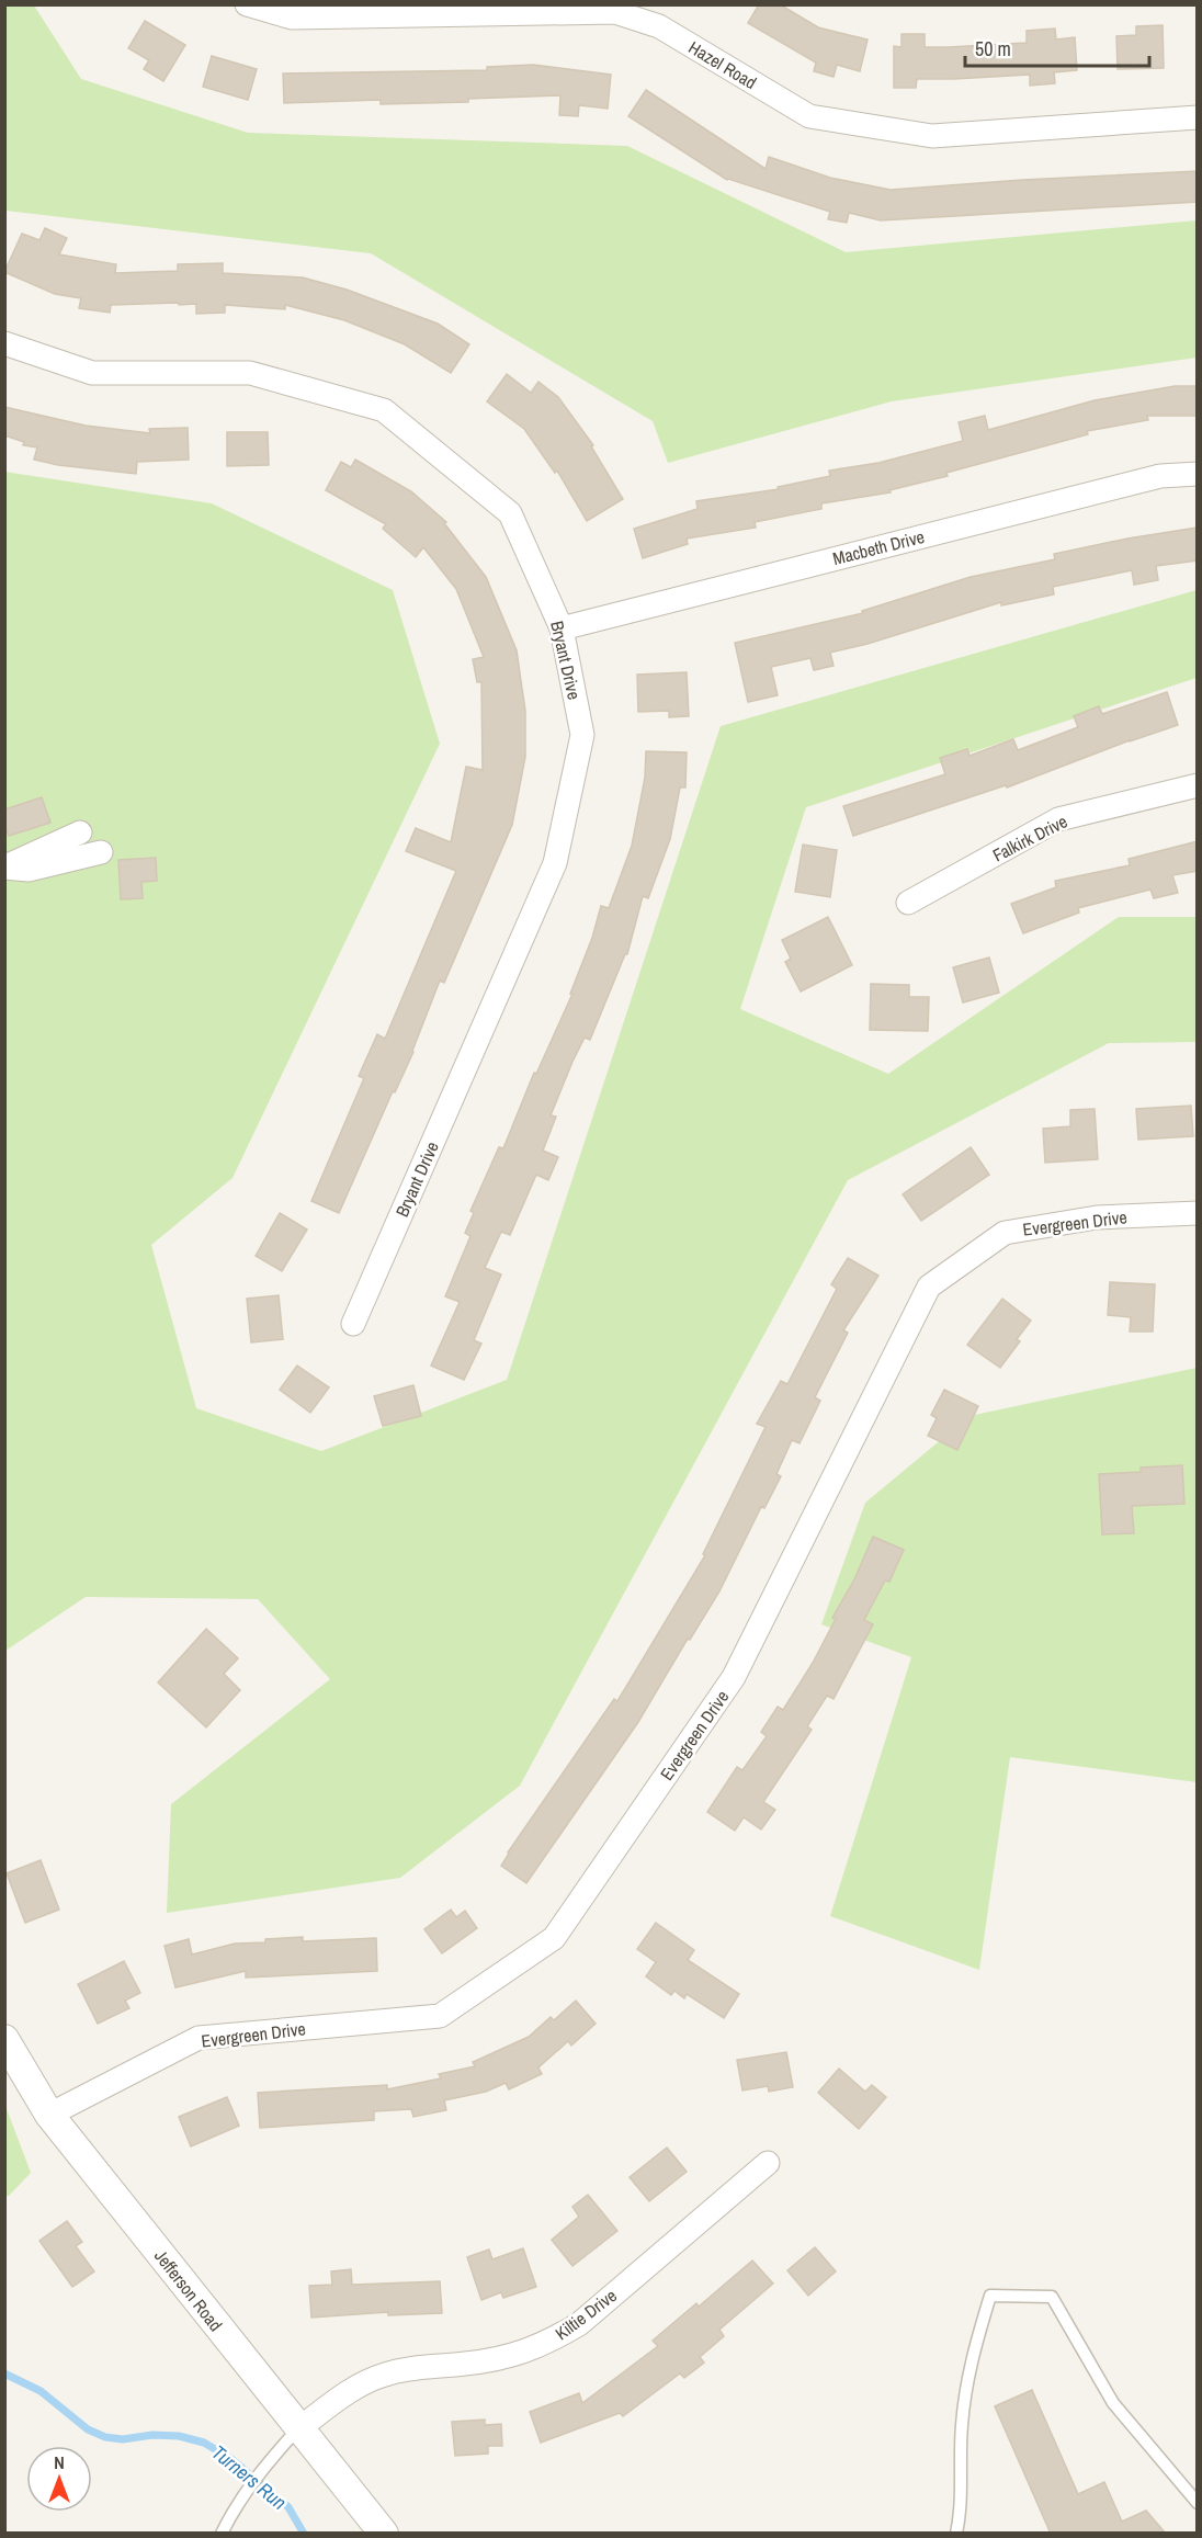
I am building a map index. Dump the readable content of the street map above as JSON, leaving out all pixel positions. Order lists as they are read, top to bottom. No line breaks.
{"streets":{"street":["Hazel Road","Macbeth Drive","Bryant Drive","Falkirk Drive","Evergreen Drive","Jefferson Road","Kiltie Drive"]},"crossings":[["Macbeth Drive","Bryant Drive"],["Evergreen Drive","Jefferson Road"],["Jefferson Road","Kiltie Drive"]],"water":["Turners Run"],"scale_bar":"50 m","north":"top"}
